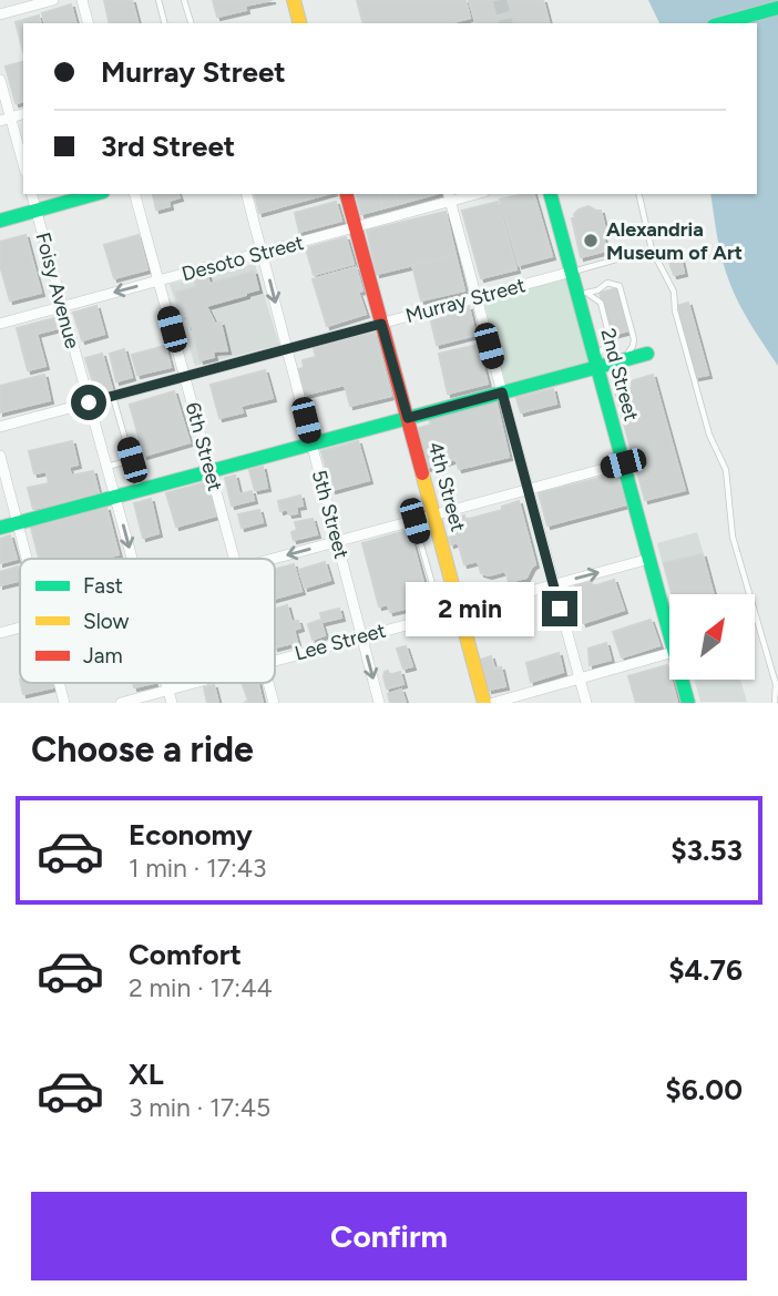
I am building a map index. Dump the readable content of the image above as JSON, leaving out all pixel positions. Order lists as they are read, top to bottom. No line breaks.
{"streets":{"main road":["2nd Street","4th Street"],"street":["Desoto Street","Foisy Avenue","Murray Street","6th Street","5th Street","Lee Street"]},"crossings":[["Desoto Street","Foisy Avenue"],["Desoto Street","6th Street"],["Desoto Street","4th Street"],["Desoto Street","5th Street"],["Foisy Avenue","Murray Street"],["Foisy Avenue","Lee Street"],["Murray Street","2nd Street"],["Murray Street","6th Street"],["Murray Street","4th Street"],["Murray Street","5th Street"],["2nd Street","Lee Street"],["4th Street","Lee Street"],["5th Street","Lee Street"]],"places":["Alexandria Museum of Art"],"legend":["Fast","Slow","Jam"],"north":"top right","page":{"banner":["Murray Street","3rd Street"],"bubble":"2 min","heading":"Choose a ride","list":[{"name":"Economy","note":"1 min · 17:43","value":"$3.53"},{"name":"Comfort","note":"2 min · 17:44","value":"$4.76"},{"name":"XL","note":"3 min · 17:45","value":"$6.00"}],"buttons":"Confirm"}}
